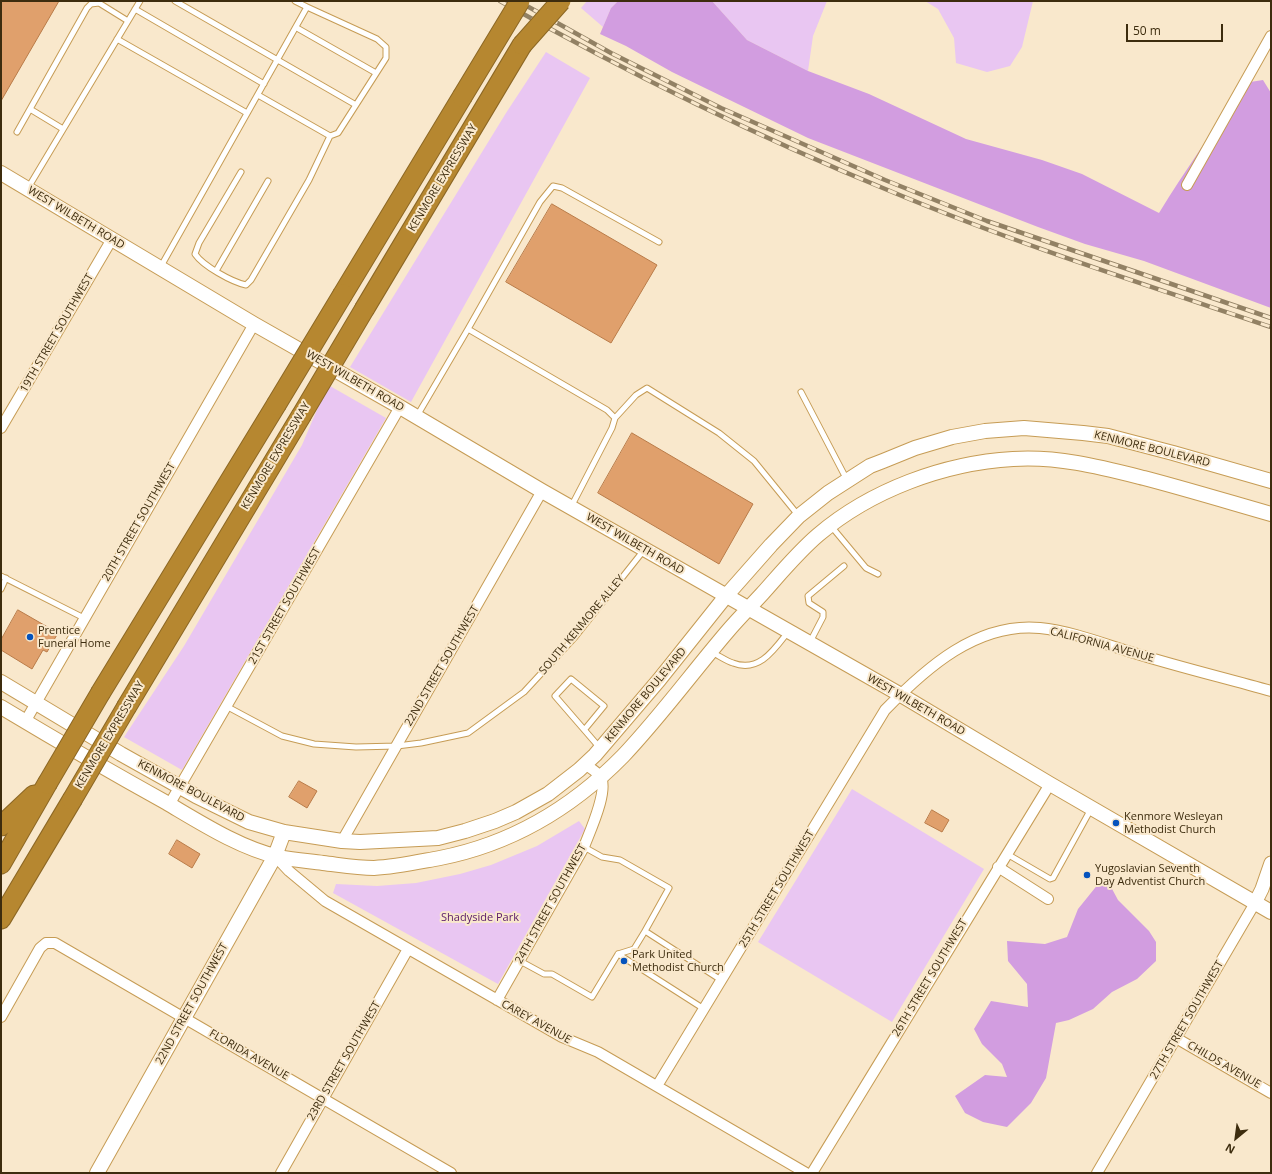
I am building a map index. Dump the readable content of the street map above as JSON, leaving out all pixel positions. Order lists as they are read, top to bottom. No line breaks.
{"streets":{"highway":["KENMORE EXPRESSWAY"],"main road":["WEST WILBETH ROAD","KENMORE BOULEVARD","22ND STREET SOUTHWEST"],"street":["19TH STREET SOUTHWEST","20TH STREET SOUTHWEST","21ST STREET SOUTHWEST","CALIFORNIA AVENUE","25TH STREET SOUTHWEST","24TH STREET SOUTHWEST","26TH STREET SOUTHWEST","27TH STREET SOUTHWEST","CAREY AVENUE","FLORIDA AVENUE","23RD STREET SOUTHWEST","CHILDS AVENUE"],"lane":["SOUTH KENMORE ALLEY"]},"crossings":[["WEST WILBETH ROAD","19TH STREET SOUTHWEST"],["WEST WILBETH ROAD","KENMORE BOULEVARD"],["WEST WILBETH ROAD","20TH STREET SOUTHWEST"],["WEST WILBETH ROAD","21ST STREET SOUTHWEST"],["WEST WILBETH ROAD","SOUTH KENMORE ALLEY"],["WEST WILBETH ROAD","CALIFORNIA AVENUE"],["WEST WILBETH ROAD","22ND STREET SOUTHWEST"],["WEST WILBETH ROAD","25TH STREET SOUTHWEST"],["WEST WILBETH ROAD","26TH STREET SOUTHWEST"],["WEST WILBETH ROAD","27TH STREET SOUTHWEST"],["KENMORE BOULEVARD","20TH STREET SOUTHWEST"],["KENMORE BOULEVARD","21ST STREET SOUTHWEST"],["KENMORE BOULEVARD","22ND STREET SOUTHWEST"],["KENMORE BOULEVARD","24TH STREET SOUTHWEST"],["KENMORE BOULEVARD","CAREY AVENUE"],["21ST STREET SOUTHWEST","SOUTH KENMORE ALLEY"],["SOUTH KENMORE ALLEY","22ND STREET SOUTHWEST"],["CALIFORNIA AVENUE","25TH STREET SOUTHWEST"],["22ND STREET SOUTHWEST","CAREY AVENUE"],["22ND STREET SOUTHWEST","FLORIDA AVENUE"],["25TH STREET SOUTHWEST","CAREY AVENUE"],["24TH STREET SOUTHWEST","CAREY AVENUE"],["27TH STREET SOUTHWEST","CHILDS AVENUE"],["CAREY AVENUE","23RD STREET SOUTHWEST"],["FLORIDA AVENUE","23RD STREET SOUTHWEST"]],"parks":["Shadyside Park"],"places":["Prentice Funeral Home","Kenmore Wesleyan Methodist Church","Yugoslavian Seventh Day Adventist Church","Park United Methodist Church"],"scale_bar":"50 m","north":"bottom left"}
